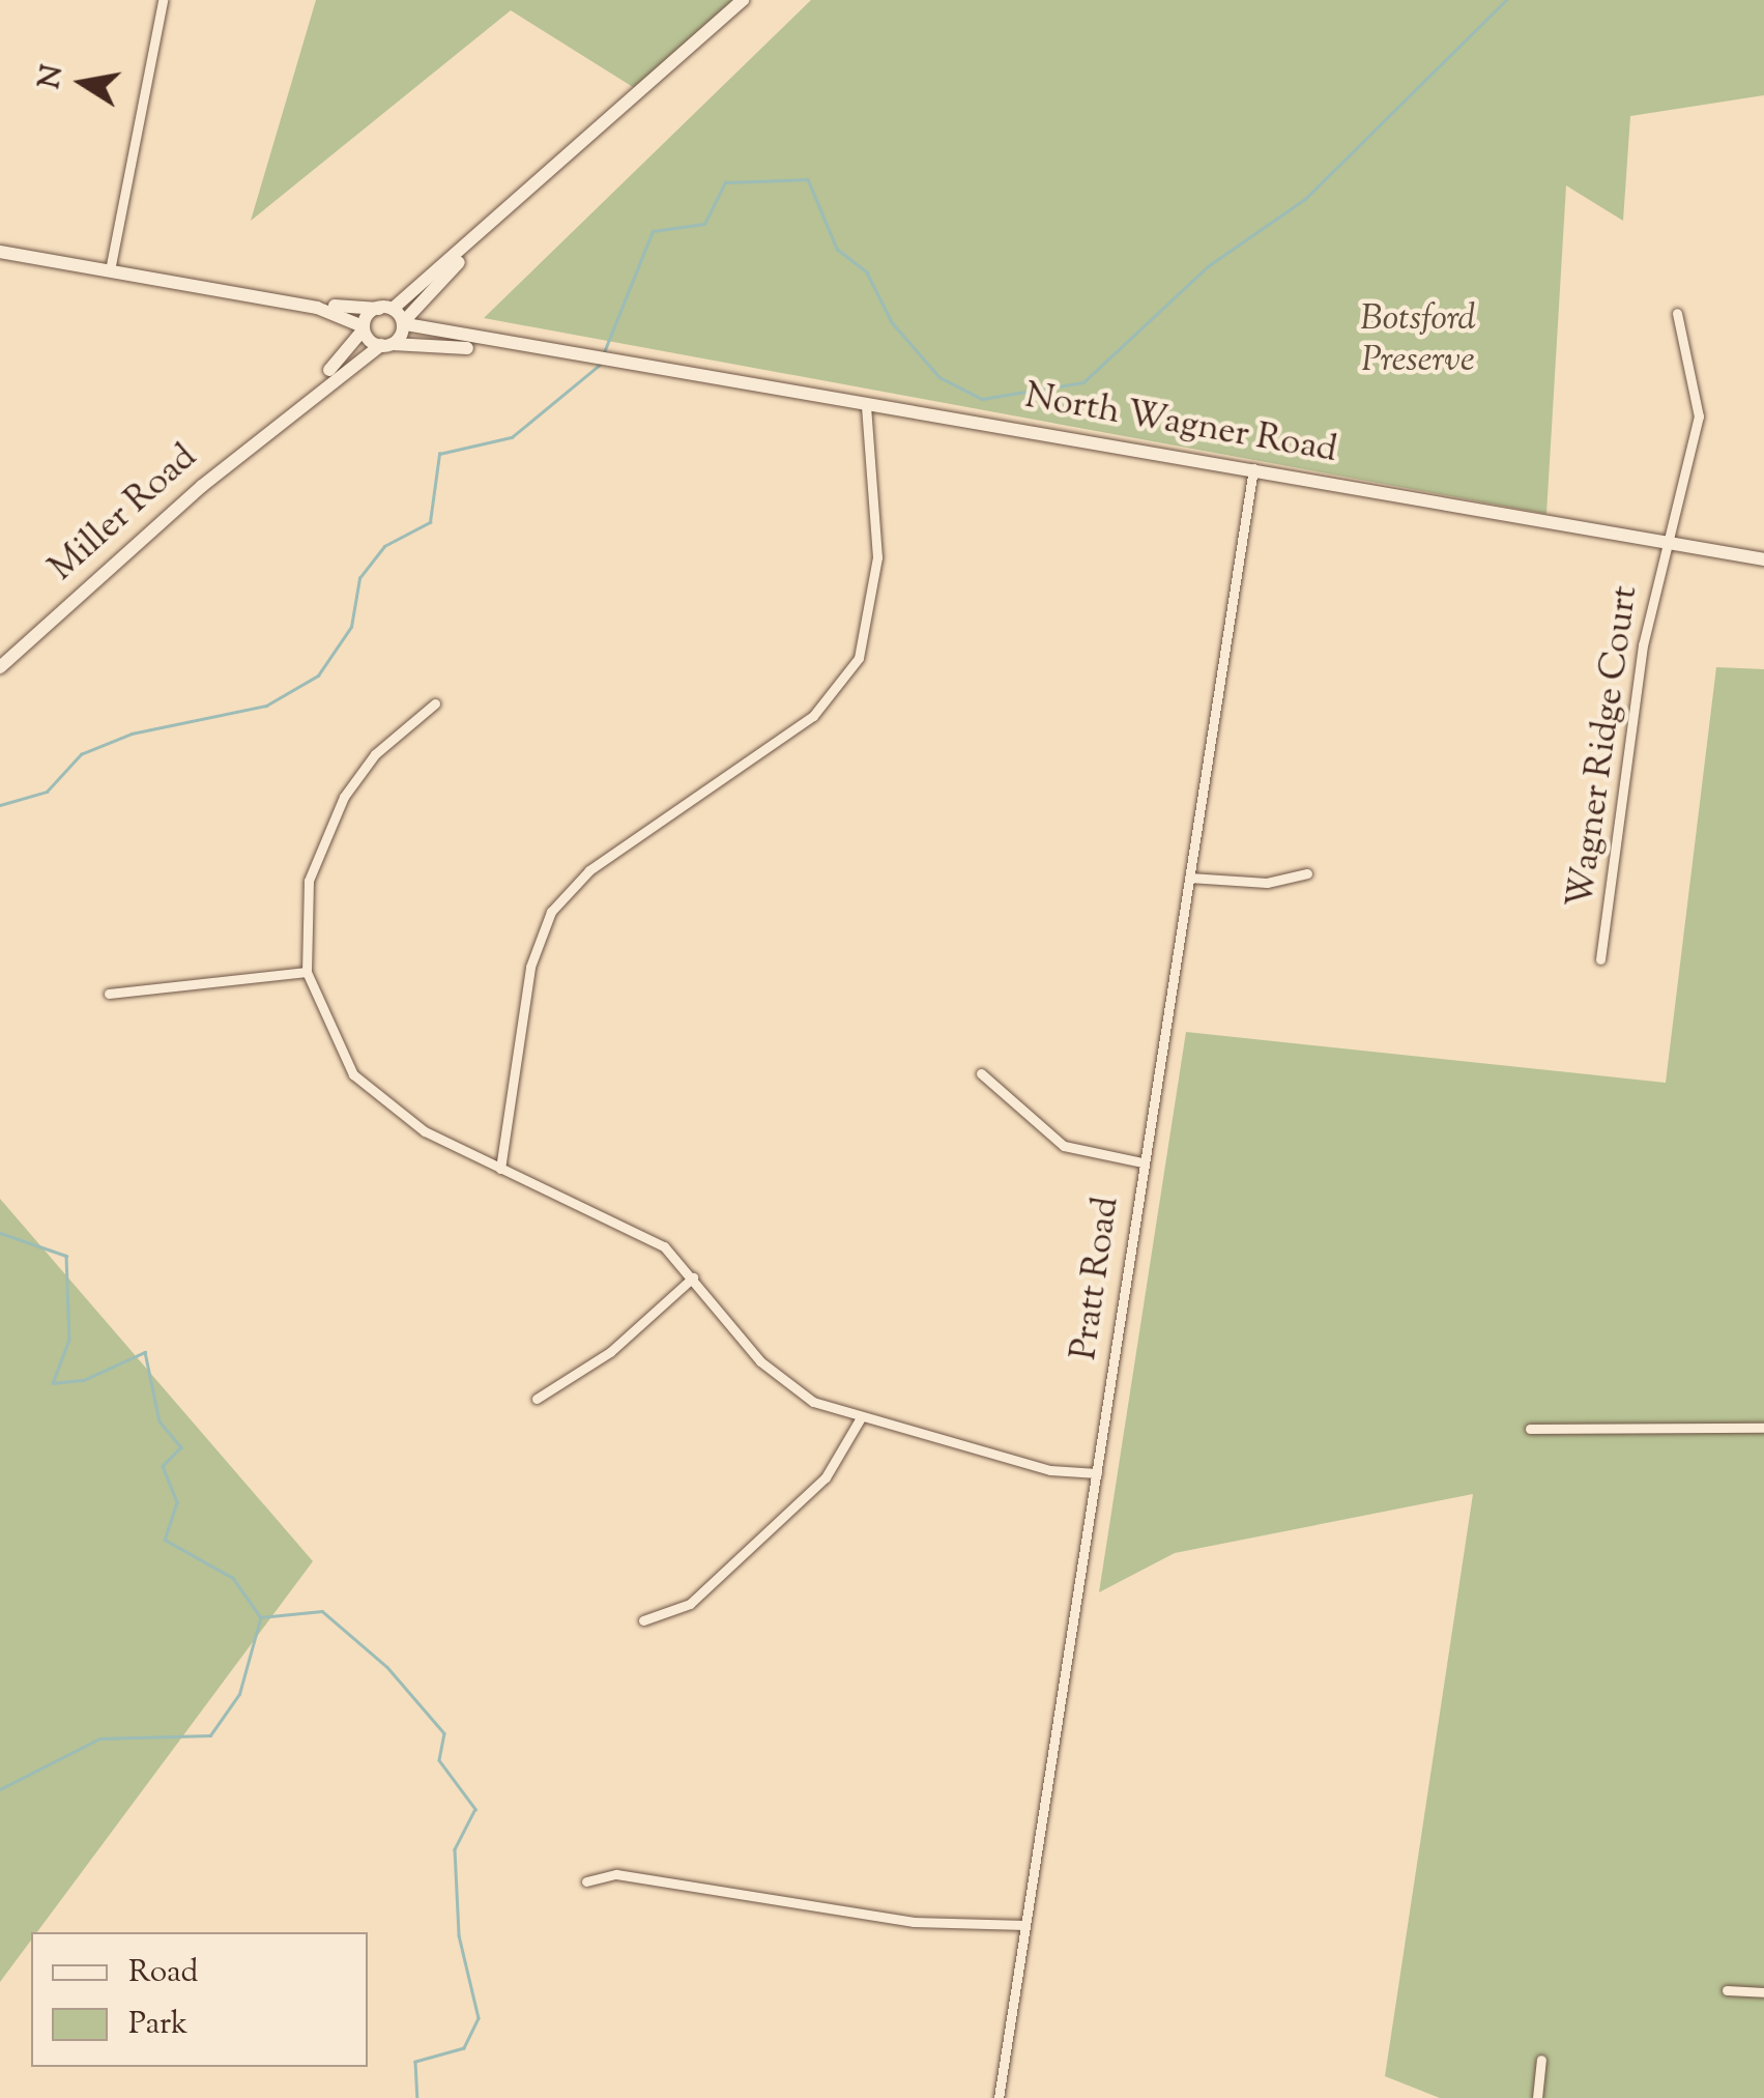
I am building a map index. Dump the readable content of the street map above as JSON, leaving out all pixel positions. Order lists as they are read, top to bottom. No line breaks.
{"streets":{"main road":["North Wagner Road","Miller Road"],"street":["Wagner Ridge Court","Pratt Road"]},"crossings":[["North Wagner Road","Miller Road"],["North Wagner Road","Wagner Ridge Court"],["North Wagner Road","Pratt Road"]],"parks":["Botsford Preserve"],"legend":["Road","Park"],"north":"left"}
